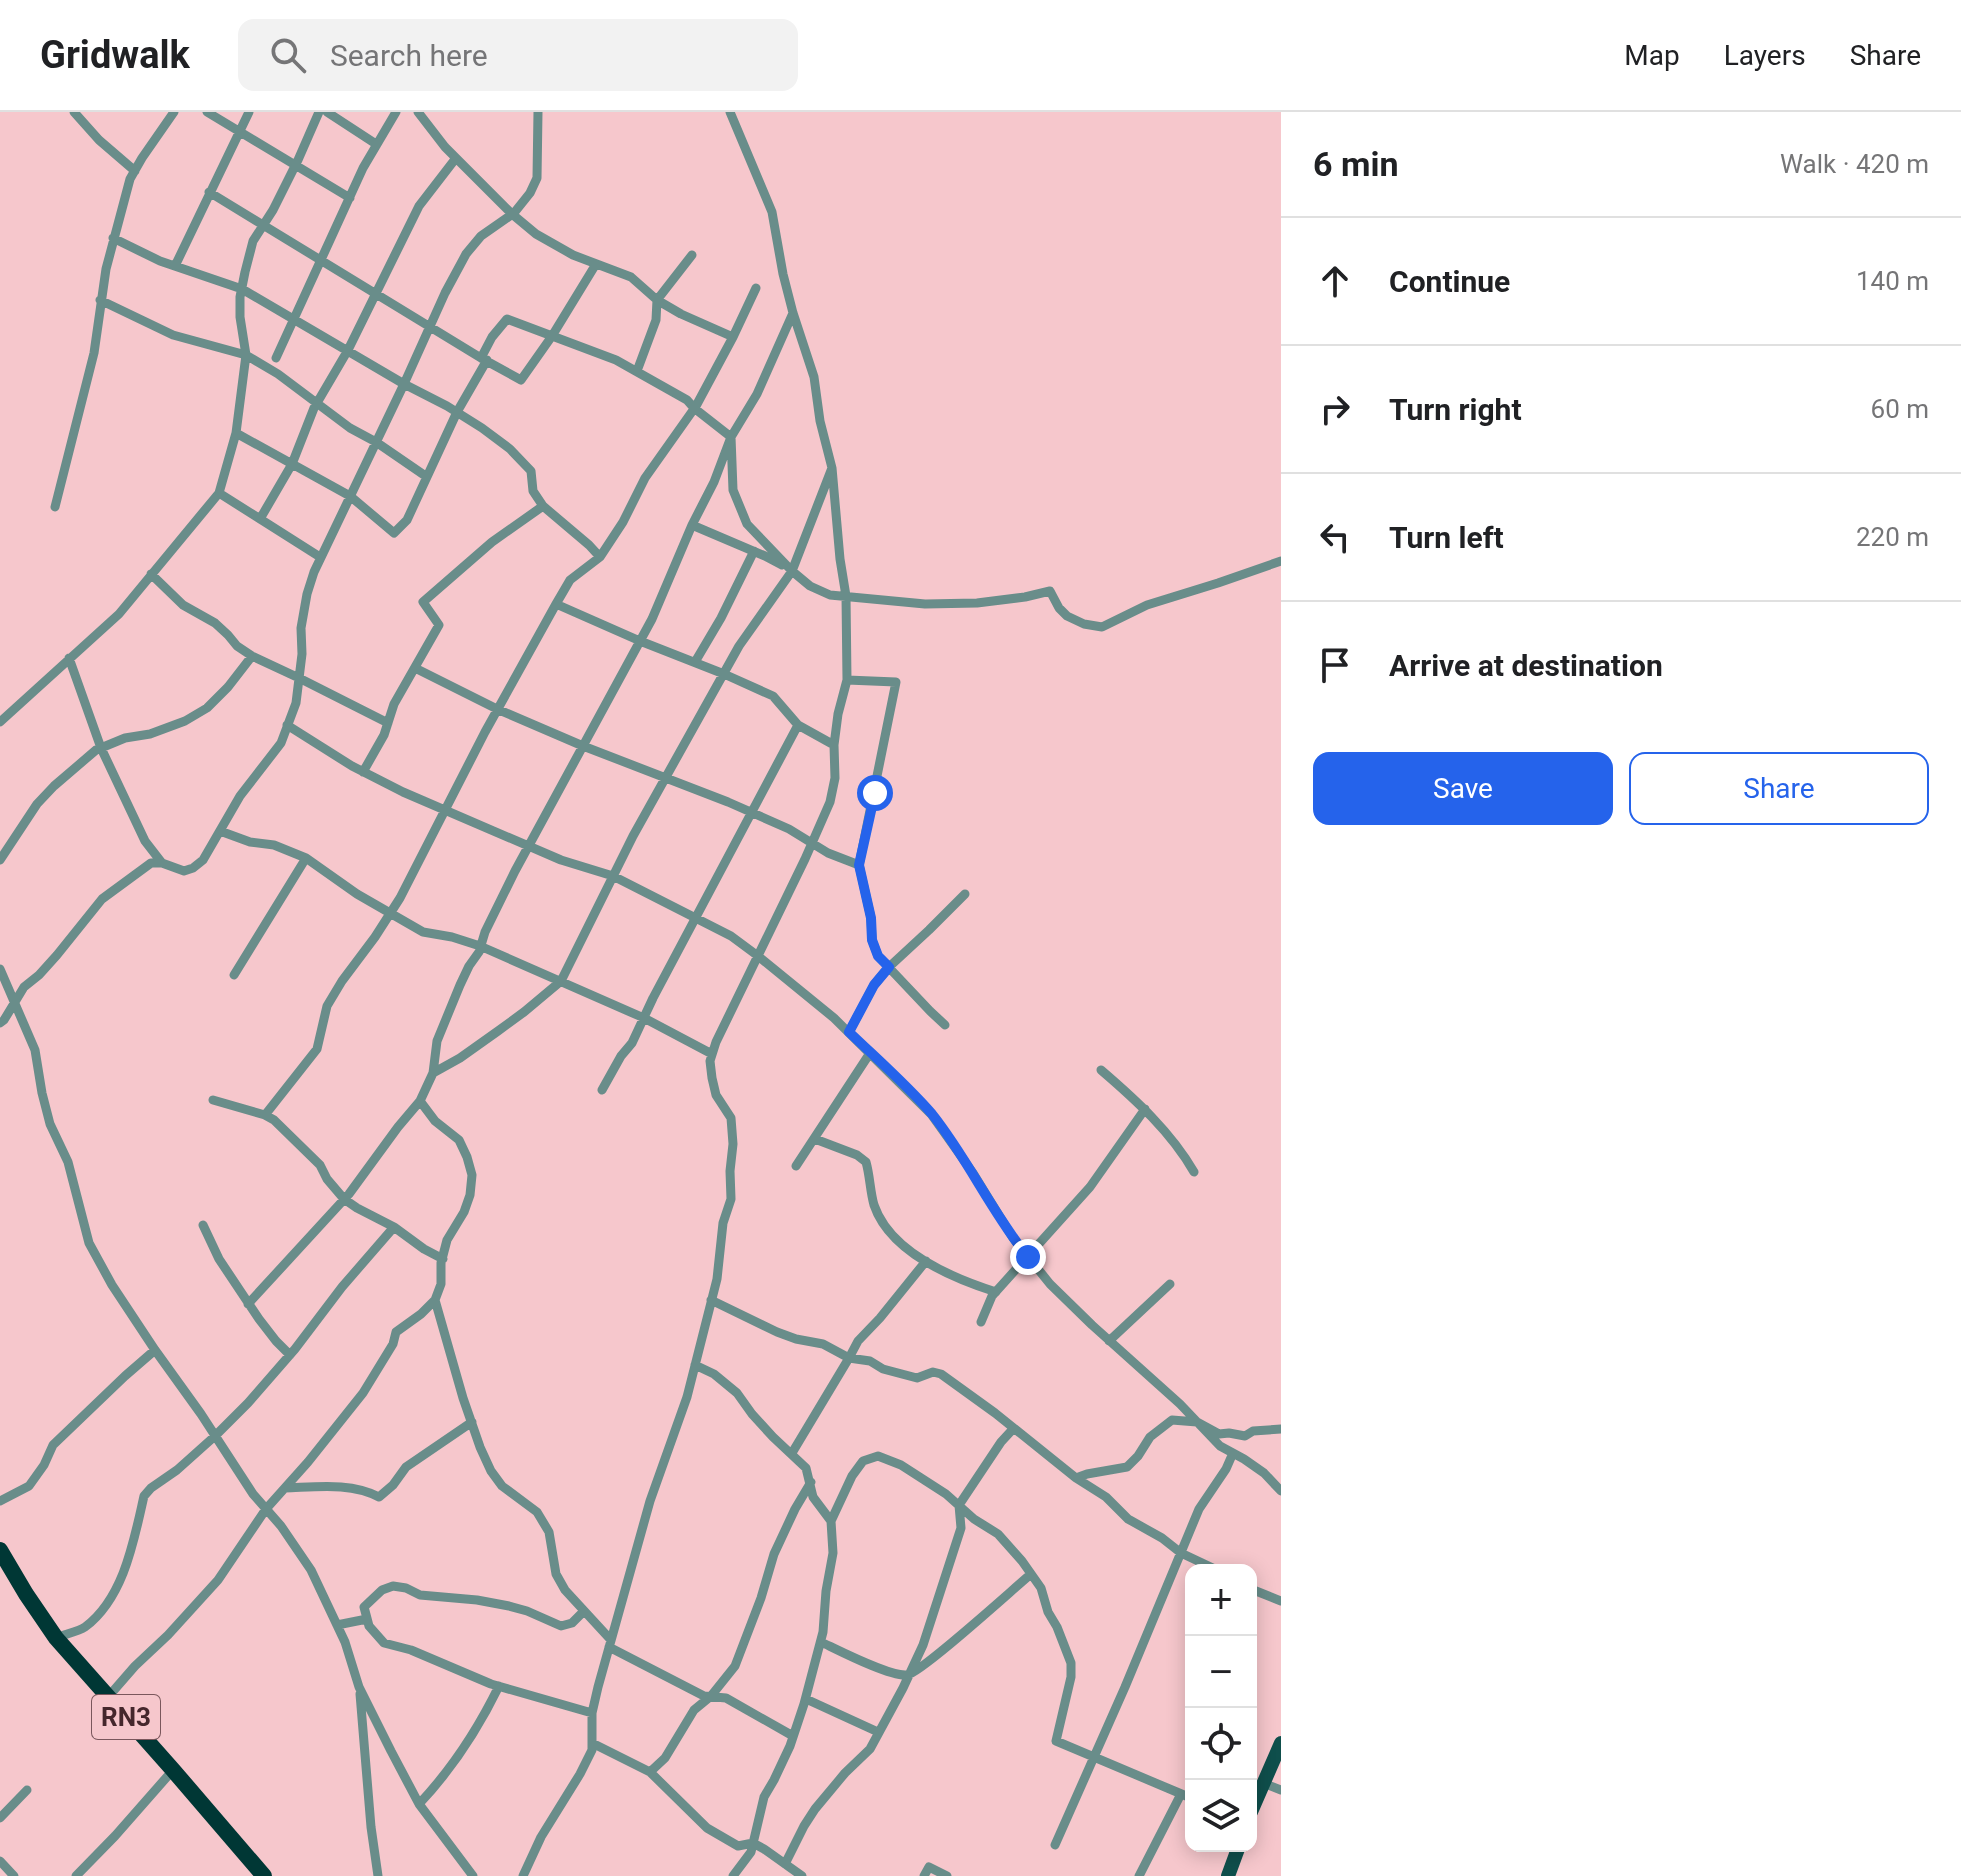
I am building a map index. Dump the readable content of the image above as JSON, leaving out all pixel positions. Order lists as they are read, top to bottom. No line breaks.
{"streets":{"highway":["RN3"]},"page":{"header":"Gridwalk","search":"Search here","nav":["Map","Layers","Share"],"heading":["6 min","Walk · 420 m"],"list":[["Continue","140 m"],["Turn right","60 m"],["Turn left","220 m"],"Arrive at destination"],"buttons":["Save","Share"],"map_buttons":["+","−"]}}
